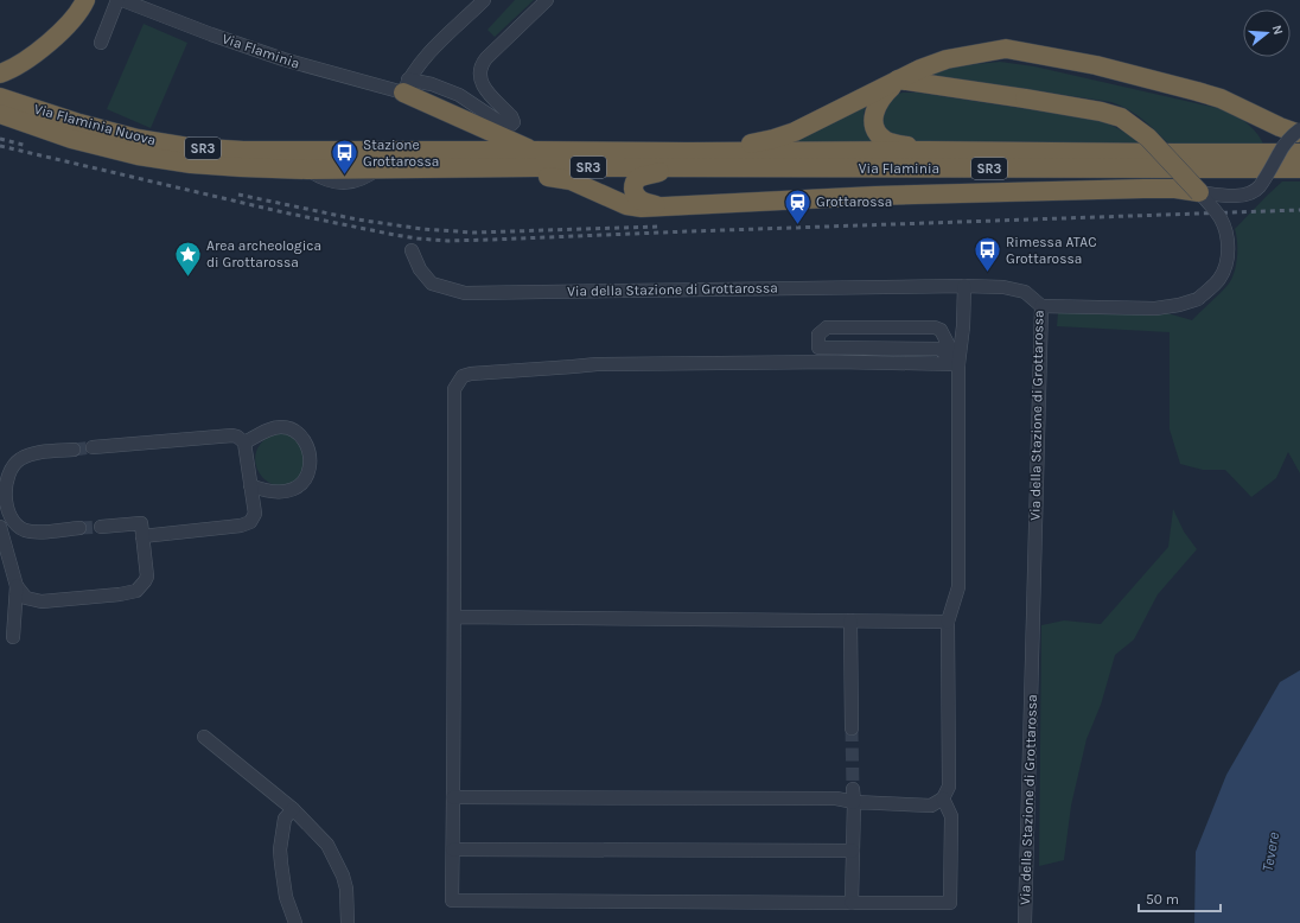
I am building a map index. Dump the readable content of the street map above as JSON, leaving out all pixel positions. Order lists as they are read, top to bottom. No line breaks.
{"streets":{"highway":["Via Flaminia","Via Flaminia Nuova","SR3"],"street":["Via della Stazione di Grottarossa"]},"crossings":[["Via Flaminia","Via Flaminia Nuova"]],"water":["Tevere"],"places":{"bus stop":["Stazione Grottarossa","Rimessa ATAC Grottarossa"],"station":["Grottarossa"],"place":["Area archeologica di Grottarossa"]},"scale_bar":"50 m","north":"right"}
